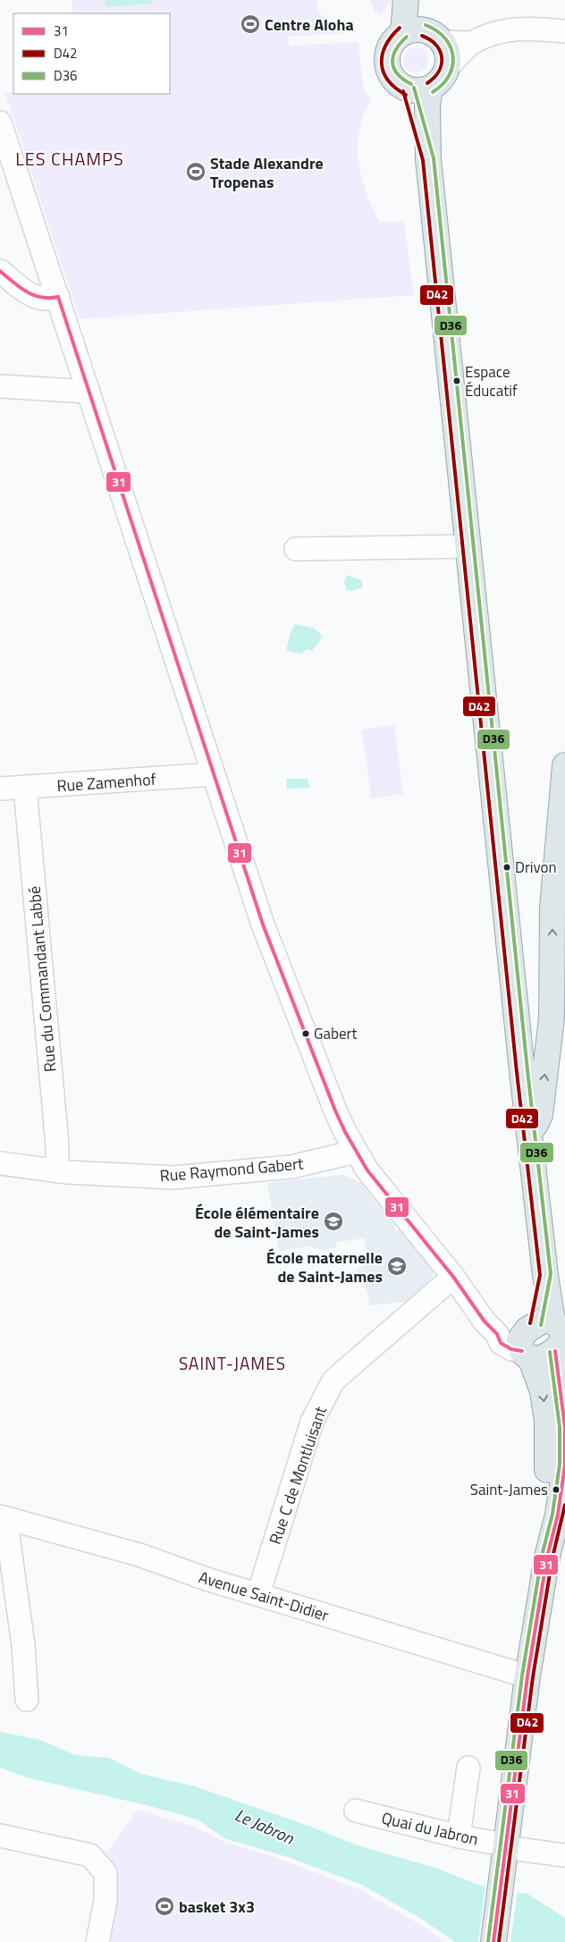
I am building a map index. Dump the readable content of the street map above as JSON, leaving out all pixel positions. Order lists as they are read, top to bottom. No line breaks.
{"streets":{"street":["Rue Zamenhof","Rue du Commandant Labbé","Rue Raymond Gabert","Rue C de Montluisant","Avenue Saint-Didier","Quai du Jabron"]},"crossings":[["Rue Zamenhof","Rue du Commandant Labbé"],["Rue du Commandant Labbé","Rue Raymond Gabert"],["Rue C de Montluisant","Avenue Saint-Didier"]],"districts":["LES CHAMPS","SAINT-JAMES"],"water":["Le Jabron"],"places":{"sports":["Centre Aloha","Stade Alexandre Tropenas","basket 3x3"],"other":["Espace Éducatif","Drivon","Gabert","Saint-James"],"school or university":["École élémentaire de Saint-James","École maternelle de Saint-James"]},"lines":["transit line D36","transit line D42","transit line 31"],"legend":["31","D42","D36"]}
